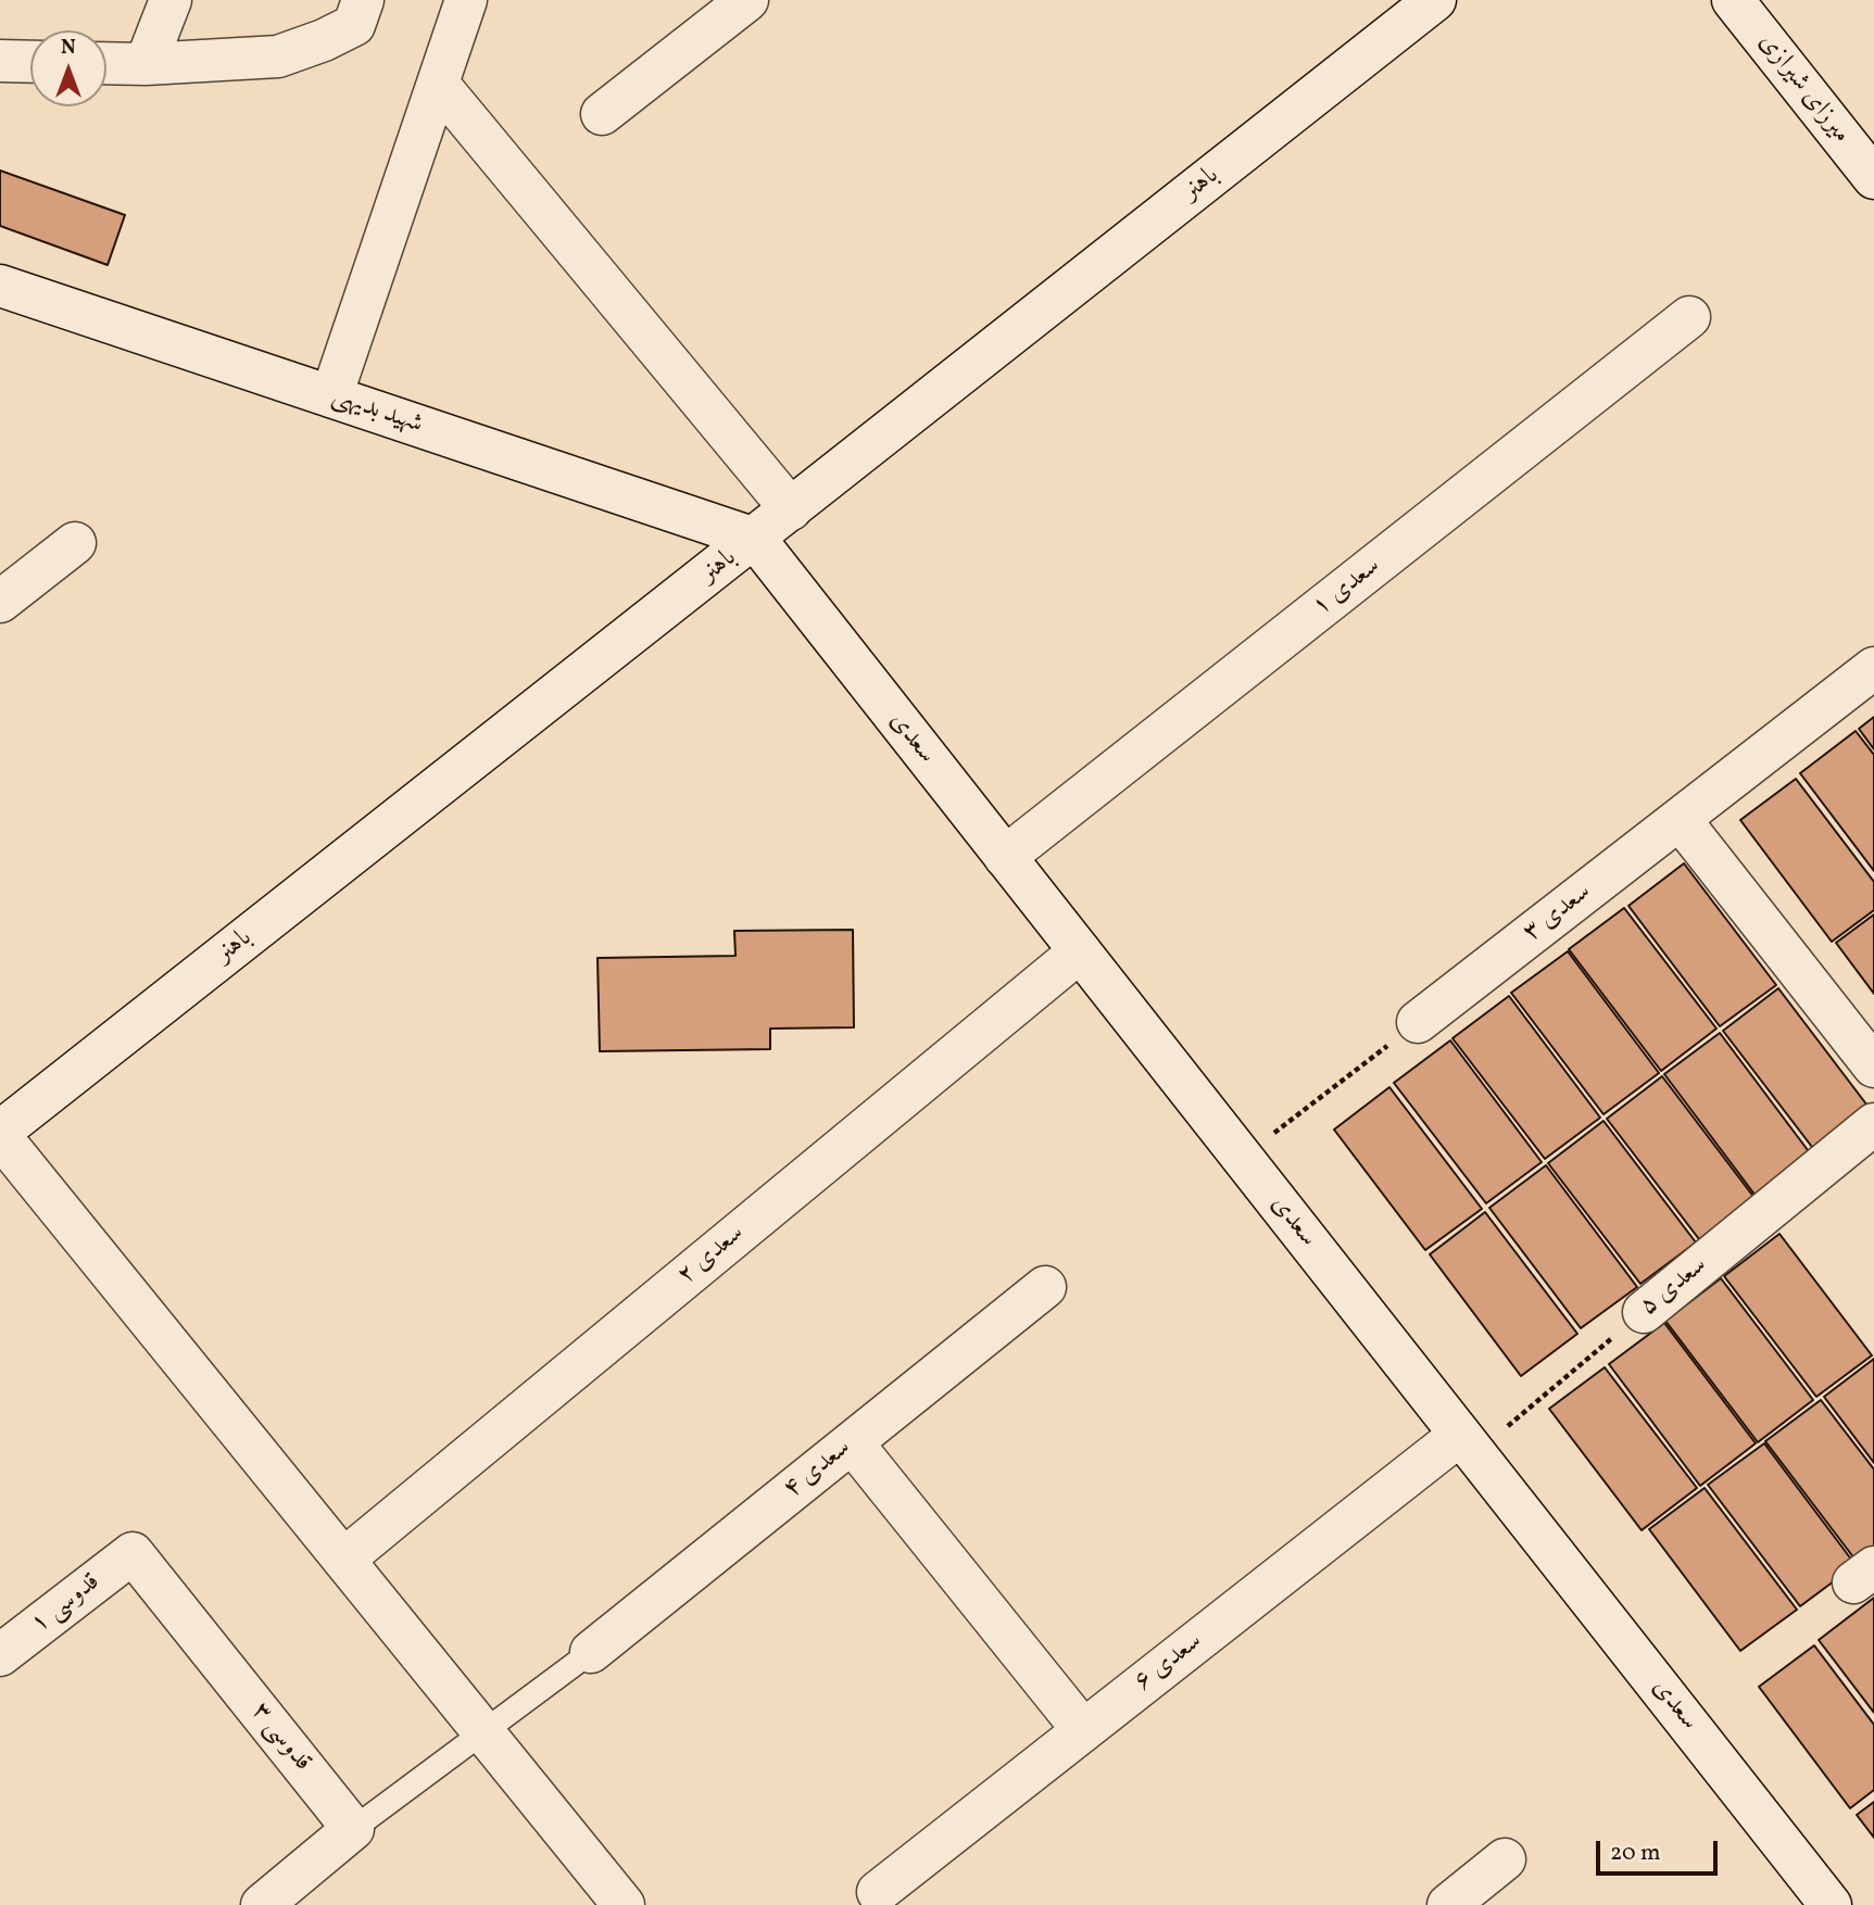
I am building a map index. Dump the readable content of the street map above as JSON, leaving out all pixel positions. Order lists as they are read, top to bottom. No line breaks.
{"streets":{"street":["میرزای شیرازی","باهنر","شهید بدیهی","سعدی ۱","سعدی","سعدی ۳","سعدی ۲","سعدی ۵","سعدی ۴","قدوسی ۱","سعدی ۶","قدوسی ۳"]},"crossings":[["باهنر","شهید بدیهی"],["باهنر","سعدی"],["شهید بدیهی","سعدی"],["سعدی ۱","سعدی"],["سعدی","سعدی ۲"],["سعدی","سعدی ۵"],["سعدی","سعدی ۶"],["سعدی ۵","سعدی ۶"],["قدوسی ۱","قدوسی ۳"]],"scale_bar":"20 m","north":"top"}
